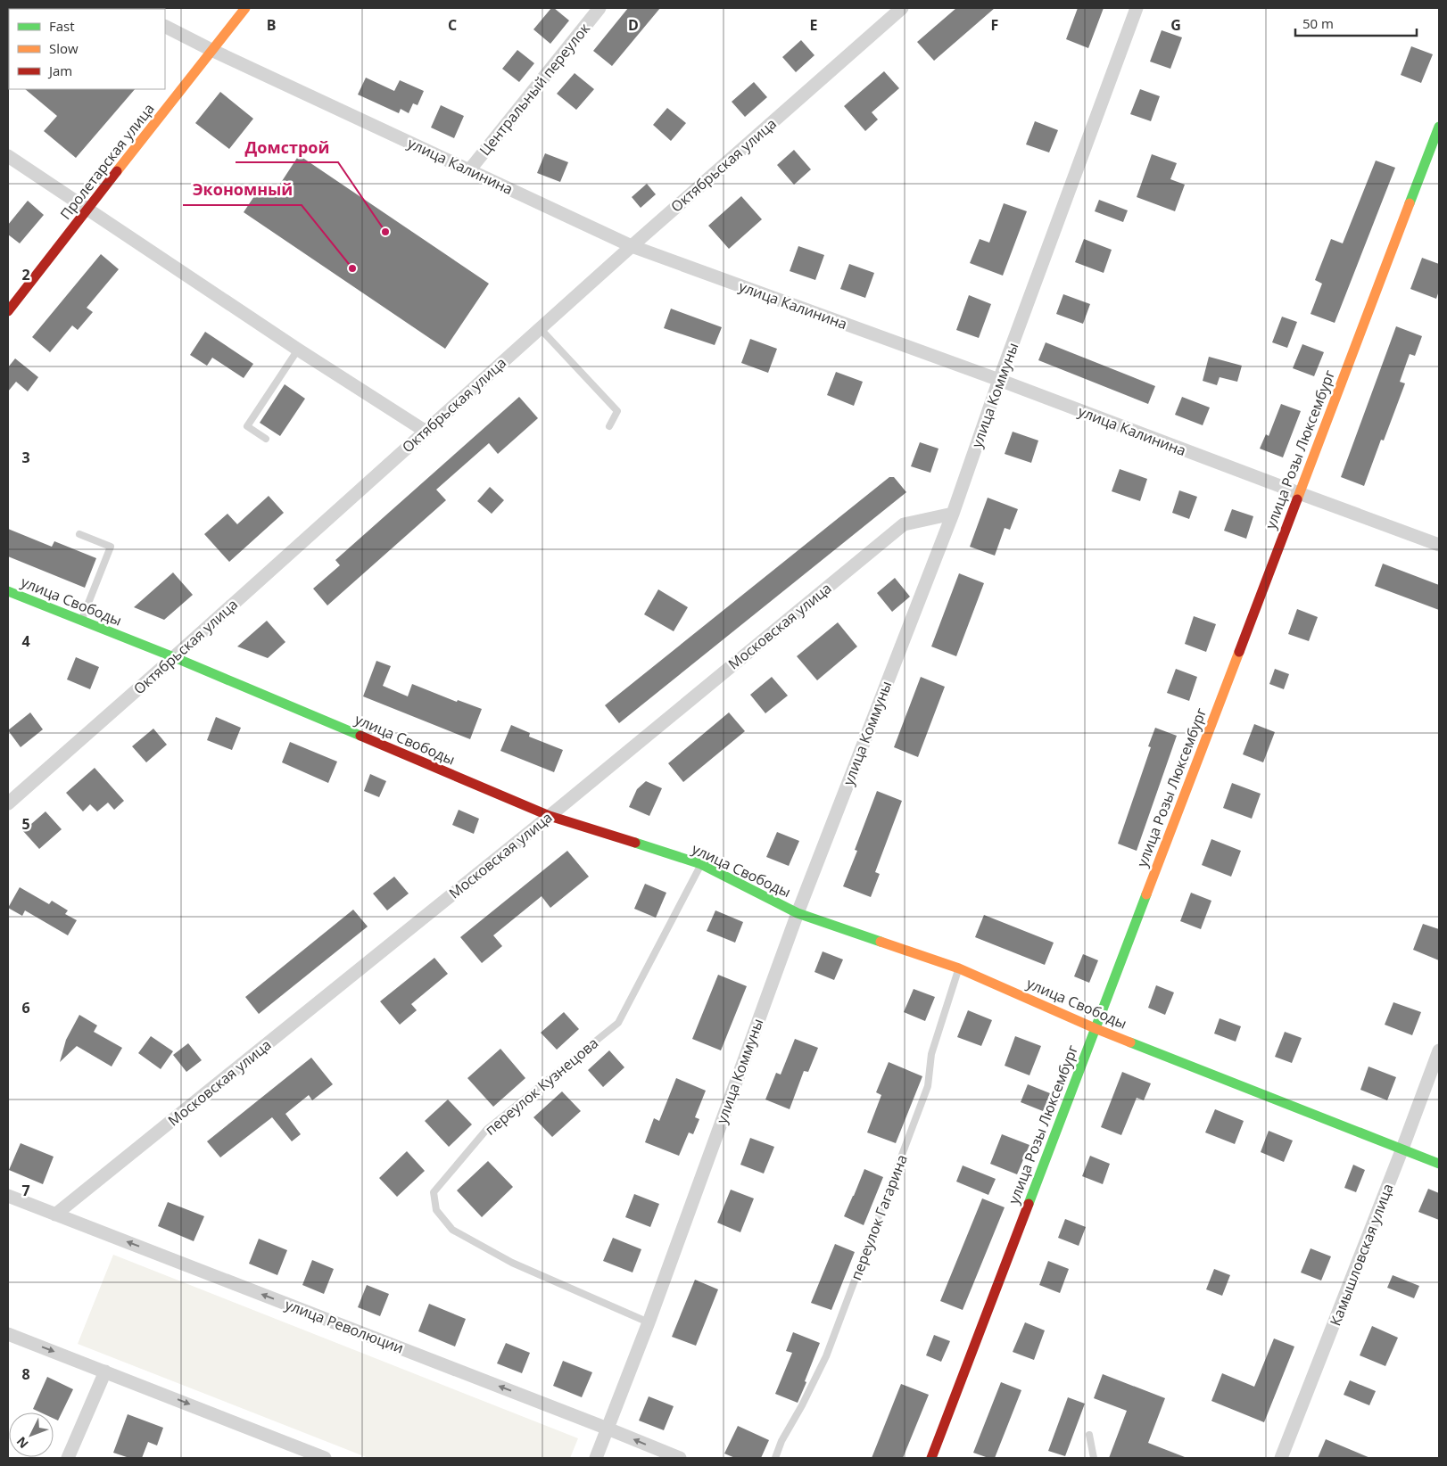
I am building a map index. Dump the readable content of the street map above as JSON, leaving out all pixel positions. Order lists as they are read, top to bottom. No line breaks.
{"streets":{"street":["Центральный переулок","Пролетарская улица","Октябрьская улица","улица Калинина","улица Коммуны","улица Розы Люксембург","улица Свободы","Московская улица","Камышловская улица","улица Революции"],"lane":["переулок Кузнецова","переулок Гагарина"]},"crossings":[["Центральный переулок","улица Калинина"],["Пролетарская улица","улица Калинина"],["Октябрьская улица","улица Калинина"],["Октябрьская улица","улица Свободы"],["улица Калинина","улица Коммуны"],["улица Калинина","улица Розы Люксембург"],["улица Коммуны","улица Свободы"],["улица Коммуны","Московская улица"],["улица Коммуны","переулок Кузнецова"],["улица Коммуны","улица Революции"],["улица Розы Люксембург","улица Свободы"],["улица Свободы","Московская улица"],["улица Свободы","переулок Кузнецова"],["улица Свободы","переулок Гагарина"],["улица Свободы","Камышловская улица"],["Московская улица","улица Революции"]],"one_way":["улица Революции"],"places":["Домстрой","Экономный"],"legend":["Fast","Slow","Jam"],"scale_bar":"50 m","north":"bottom left","grid":{"columns":["B","C","D","E","F","G"],"rows":["2","3","4","5","6","7","8"]}}
